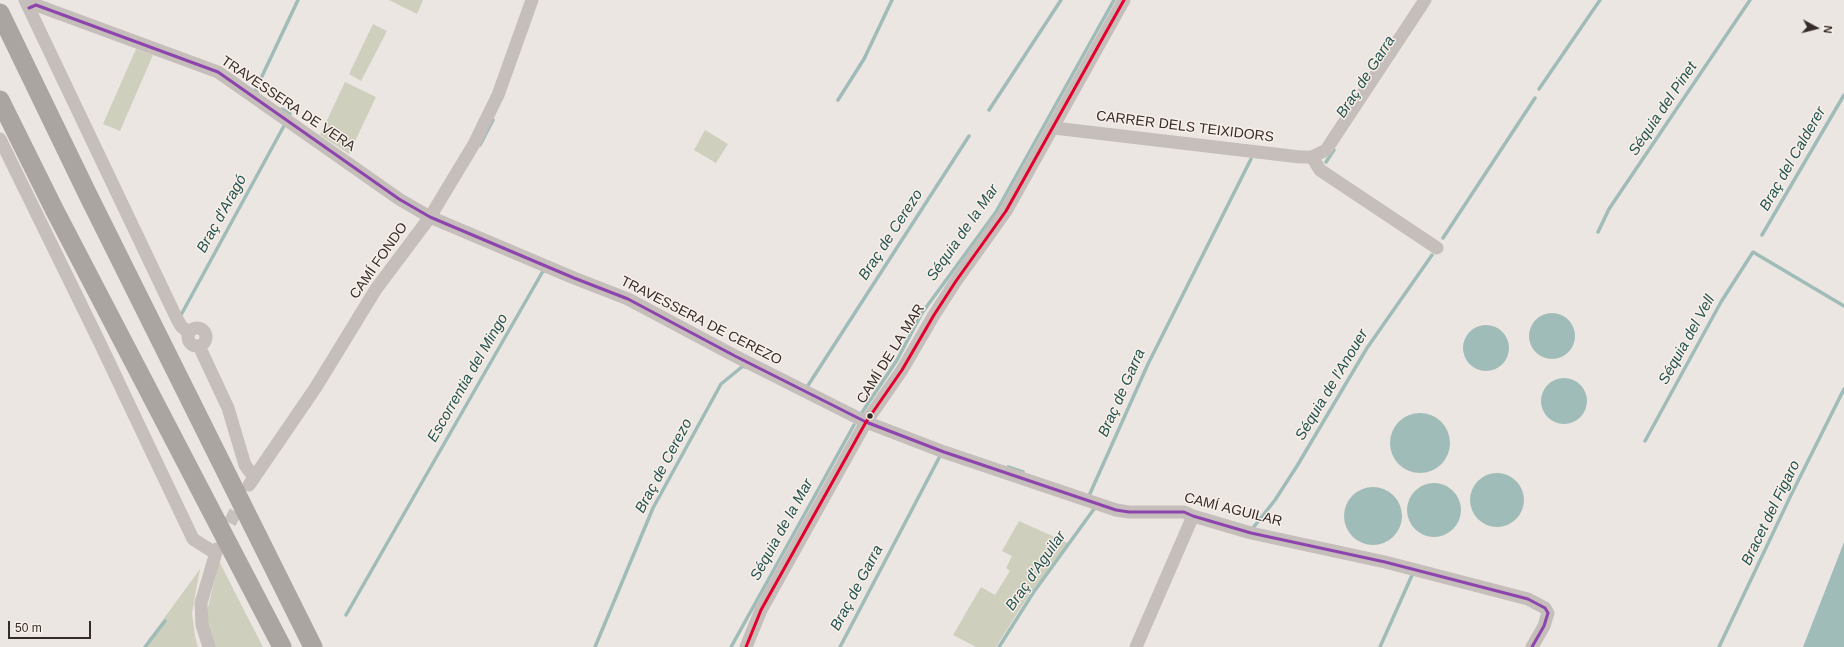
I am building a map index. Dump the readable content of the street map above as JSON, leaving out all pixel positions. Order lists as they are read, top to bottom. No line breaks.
{"streets":{"street":["TRAVESSERA DE VERA","CARRER DELS TEIXIDORS","CAMÍ FONDO","TRAVESSERA DE CEREZO","CAMÍ DE LA MAR","CAMÍ AGUILAR"]},"crossings":[["TRAVESSERA DE VERA","CAMÍ FONDO"],["TRAVESSERA DE VERA","TRAVESSERA DE CEREZO"],["CARRER DELS TEIXIDORS","CAMÍ DE LA MAR"],["CAMÍ FONDO","TRAVESSERA DE CEREZO"],["TRAVESSERA DE CEREZO","CAMÍ DE LA MAR"],["TRAVESSERA DE CEREZO","CAMÍ AGUILAR"],["CAMÍ DE LA MAR","CAMÍ AGUILAR"]],"water":["Braç de Garra","Séquia del Pinet","Braç del Calderer","Braç d'Aragó","Séquia de la Mar","Braç de Cerezo","Séquia del Vell","Escorrentia del Mingo","Séquia de l'Anouer","Bracet del Figaro","Braç d'Aguilar"],"scale_bar":"50 m","north":"right"}
